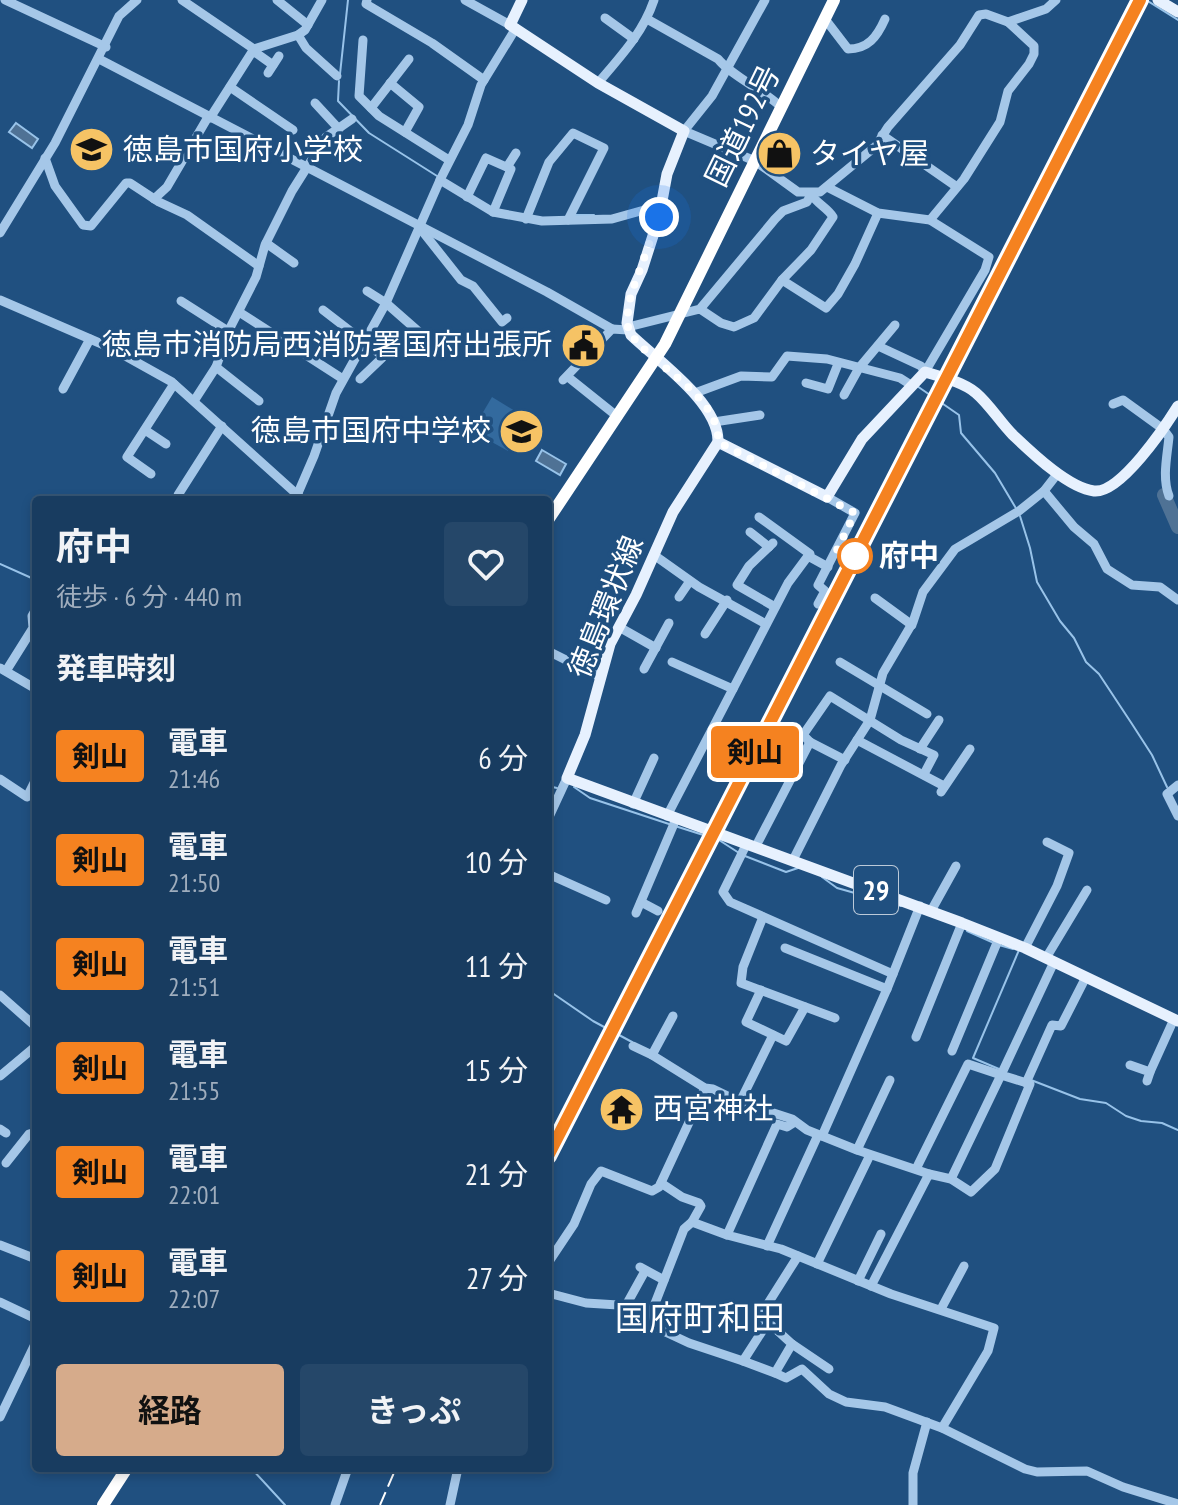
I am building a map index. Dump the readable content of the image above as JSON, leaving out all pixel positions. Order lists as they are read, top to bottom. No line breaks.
{"streets":{"highway":["国道192号"],"main road":["徳島環状線","29"]},"crossings":[["徳島環状線","29"]],"districts":["国府町和田"],"places":{"school or university":["徳島市国府小学校","徳島市国府中学校"],"shop":["タイヤ屋"],"public building":["徳島市消防局西消防署国府出張所"],"other":["府中"],"temple":["西宮神社"]},"page":{"on_map":"剣山","heading":[["府中","徒歩 · 6 分 · 440 m"],"発車時刻"],"list":[{"mark":"剣山","name":"電車","note":"21:46","value":"6 分"},{"mark":"剣山","name":"電車","note":"21:50","value":"10 分"},{"mark":"剣山","name":"電車","note":"21:51","value":"11 分"},{"mark":"剣山","name":"電車","note":"21:55","value":"15 分"},{"mark":"剣山","name":"電車","note":"22:01","value":"21 分"},{"mark":"剣山","name":"電車","note":"22:07","value":"27 分"}],"buttons":["経路","きっぷ"]}}
